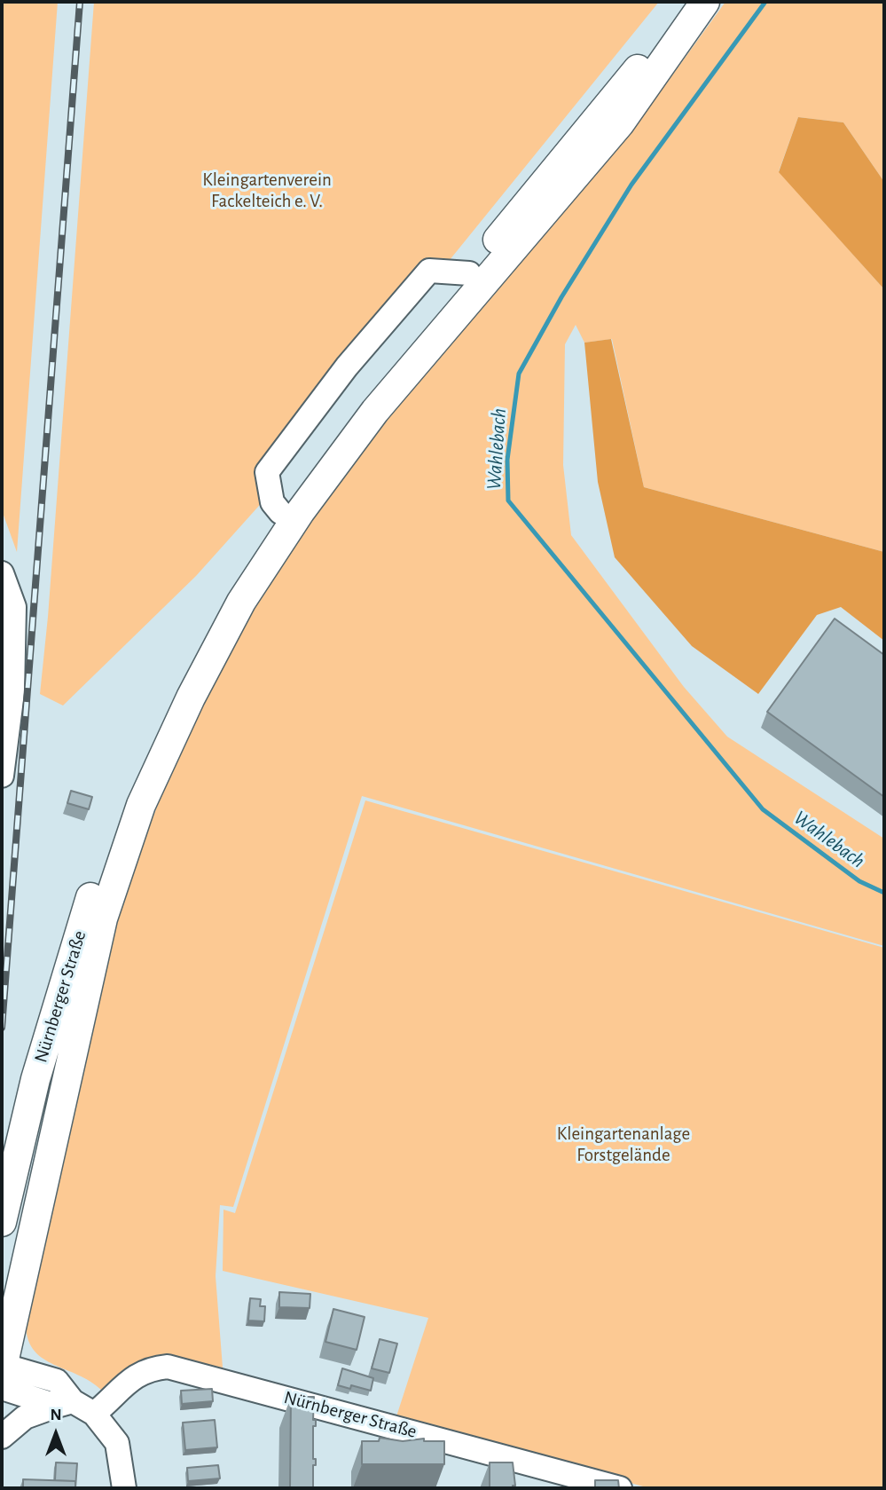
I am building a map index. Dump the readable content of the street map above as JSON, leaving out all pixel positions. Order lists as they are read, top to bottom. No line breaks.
{"streets":{"main road":["Nürnberger Straße"]},"water":["Wahlebach"],"parks":["Kleingartenverein Fackelteich e. V.","Kleingartenanlage Forstgelände"],"north":"top"}
